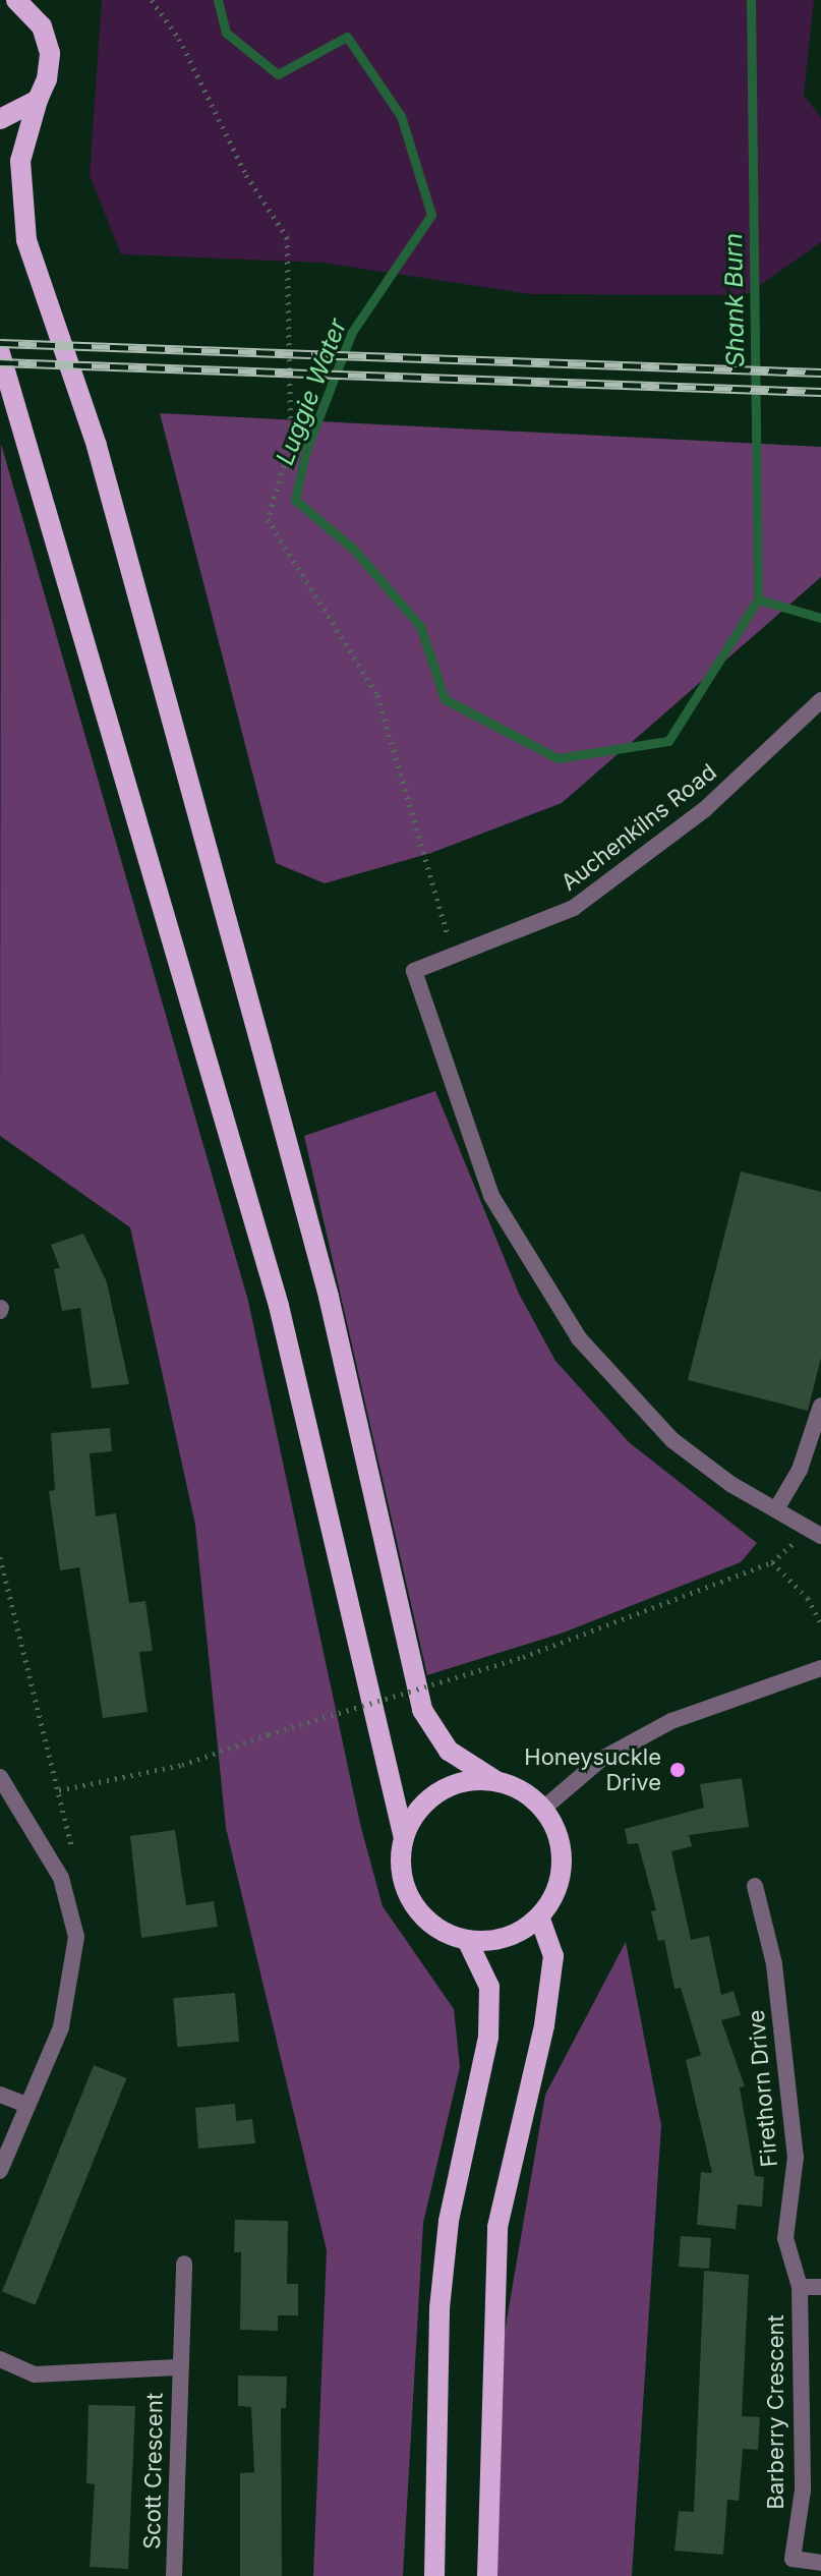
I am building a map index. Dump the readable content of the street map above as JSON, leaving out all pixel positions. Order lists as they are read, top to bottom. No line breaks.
{"streets":{"street":["Auchenkilns Road","Firethorn Drive","Barberry Crescent","Scott Crescent"]},"crossings":[["Firethorn Drive","Barberry Crescent"]],"water":["Shank Burn","Luggie Water"],"places":["Honeysuckle Drive"]}
